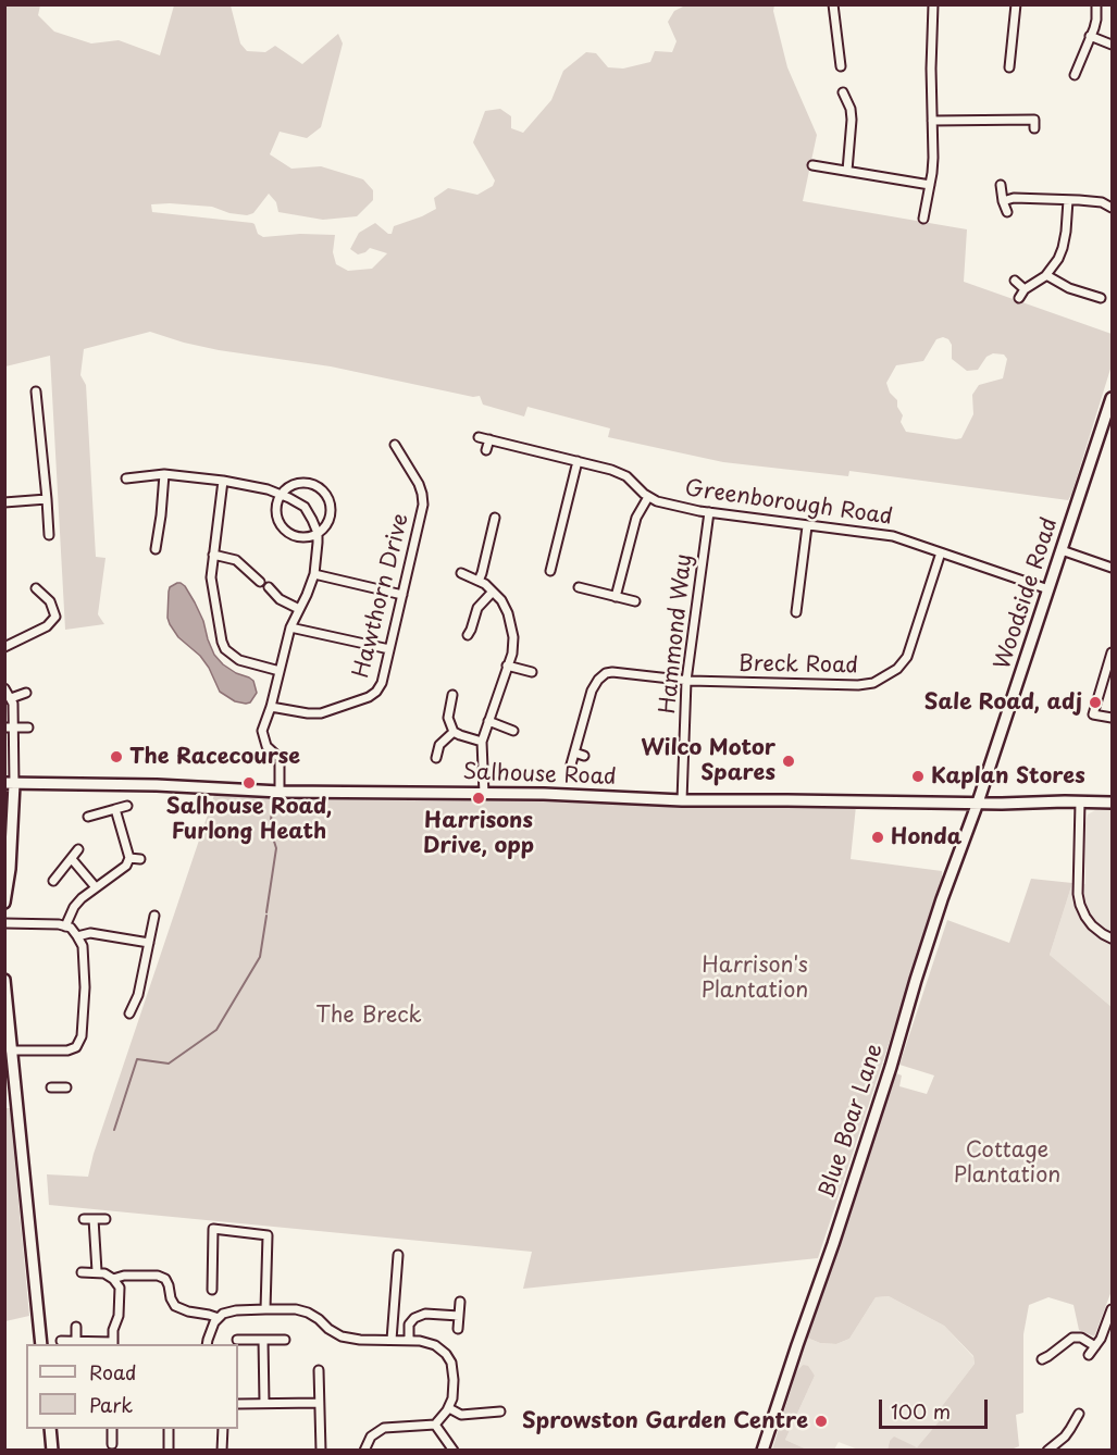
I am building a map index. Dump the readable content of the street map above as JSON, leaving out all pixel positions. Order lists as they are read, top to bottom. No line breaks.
{"streets":{"street":["Greenborough Road","Woodside Road","Hawthorn Drive","Hammond Way","Breck Road","Salhouse Road","Blue Boar Lane"]},"crossings":[["Greenborough Road","Woodside Road"],["Greenborough Road","Hammond Way"],["Greenborough Road","Breck Road"],["Woodside Road","Salhouse Road"],["Woodside Road","Blue Boar Lane"],["Hammond Way","Breck Road"],["Hammond Way","Salhouse Road"],["Salhouse Road","Blue Boar Lane"]],"parks":["Harrison's Plantation","The Breck","Cottage Plantation"],"places":["Sale Road, adj","The Racecourse","Wilco Motor Spares","Kaplan Stores","Salhouse Road, Furlong Heath","Harrisons Drive, opp","Honda","Sprowston Garden Centre"],"legend":["Road","Park"],"scale_bar":"100 m"}
